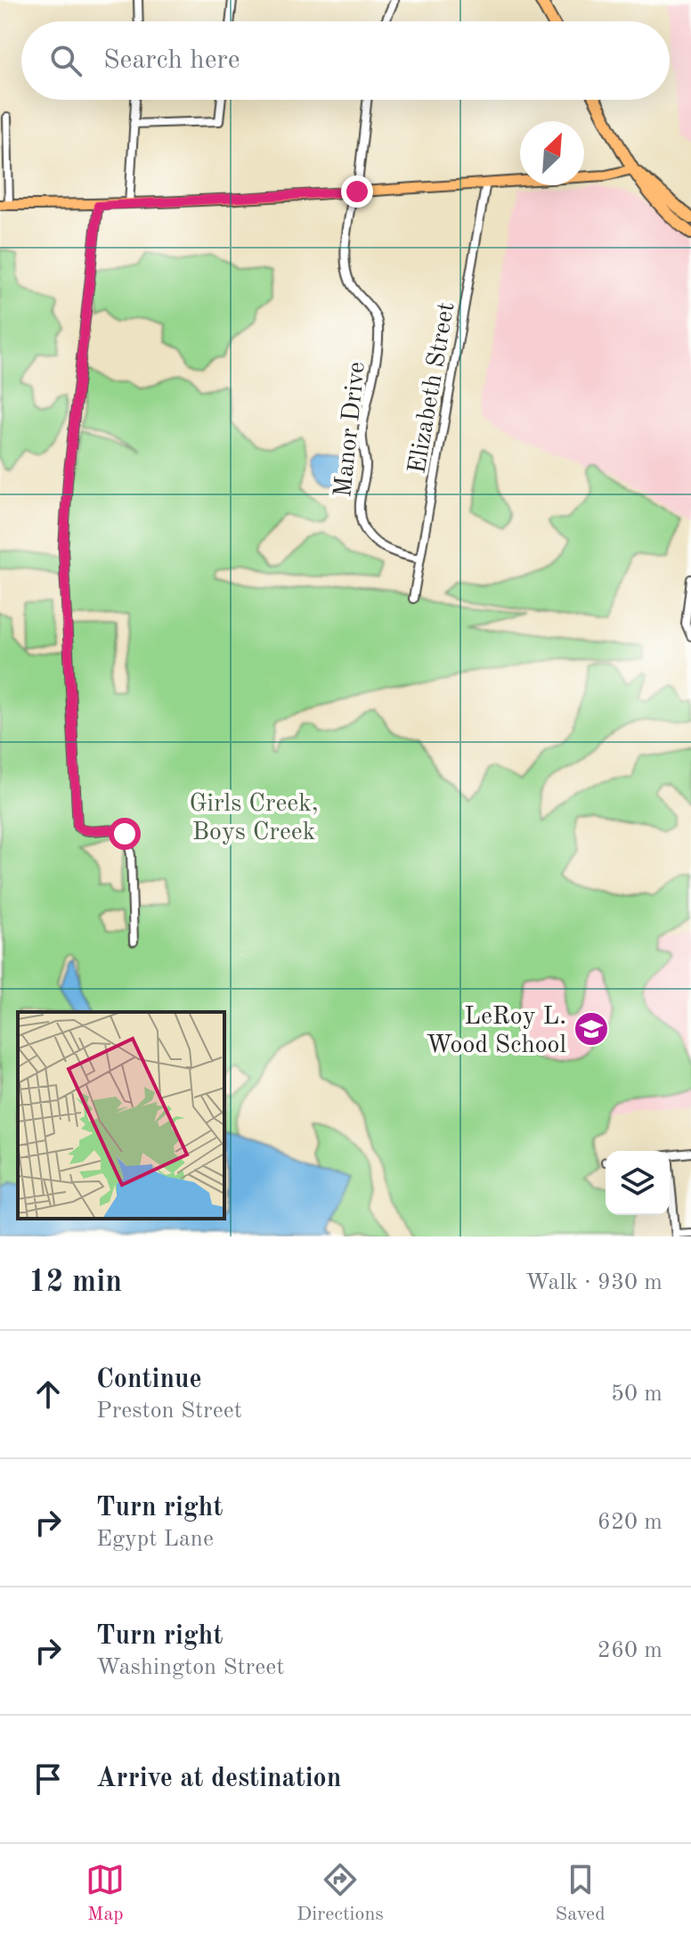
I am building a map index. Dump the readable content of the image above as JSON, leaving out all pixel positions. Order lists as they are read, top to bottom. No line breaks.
{"streets":{"street":["Elizabeth Street","Manor Drive"]},"crossings":[["Elizabeth Street","Manor Drive"]],"parks":["Girls Creek, Boys Creek"],"places":{"school or university":["LeRoy L. Wood School"]},"north":"top right","page":{"search":"Search here","heading":["12 min","Walk · 930 m"],"list":[["Continue","Preston Street","50 m"],["Turn right","Egypt Lane","620 m"],["Turn right","Washington Street","260 m"],"Arrive at destination"],"nav":["Map","Directions","Saved"]}}
